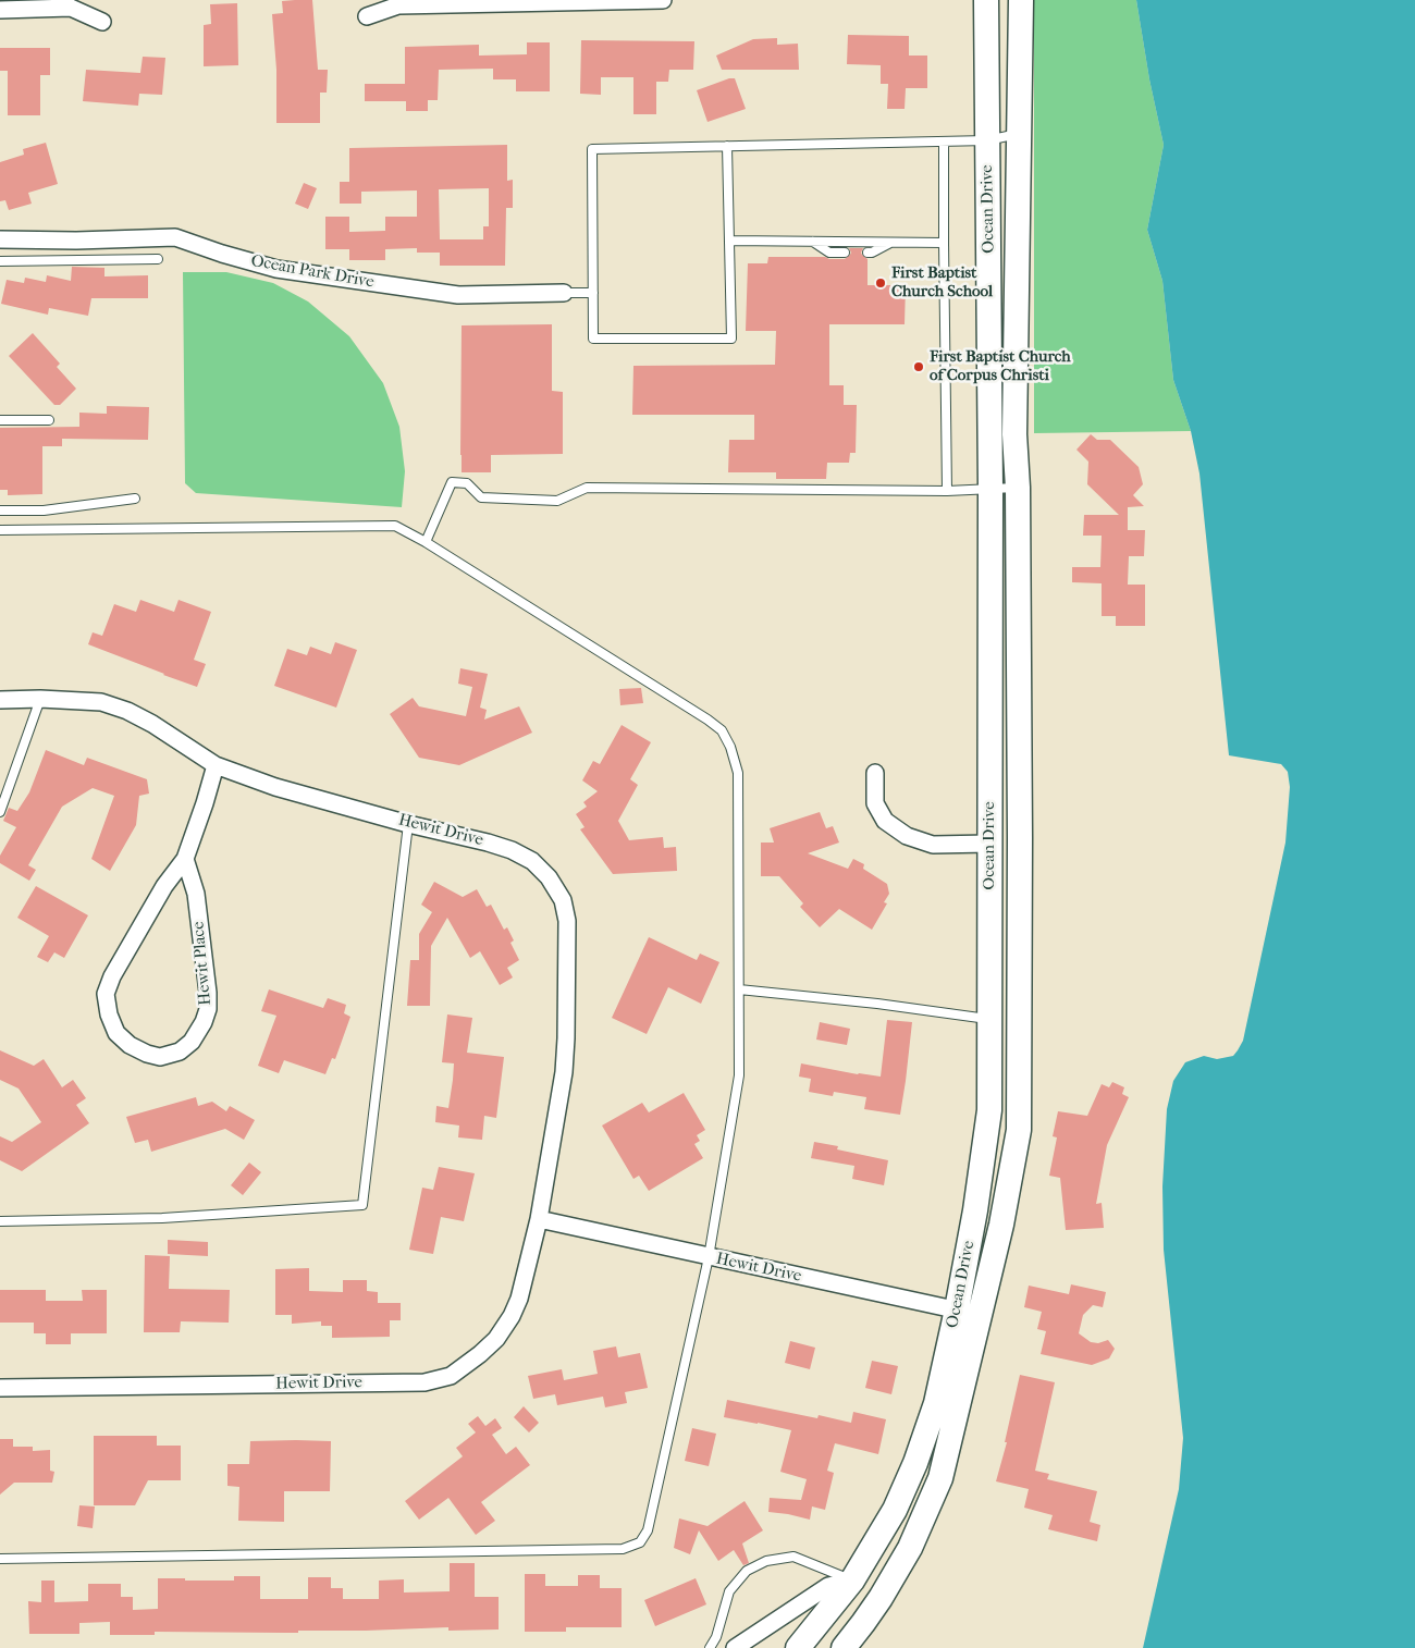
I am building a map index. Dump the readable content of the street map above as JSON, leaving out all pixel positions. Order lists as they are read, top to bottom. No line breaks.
{"streets":{"main road":["Ocean Drive"],"street":["Ocean Park Drive","Hewit Drive","Hewit Place"]},"crossings":[["Ocean Drive","Hewit Drive"],["Hewit Drive","Hewit Place"]],"places":["First Baptist Church School","First Baptist Church of Corpus Christi"]}
